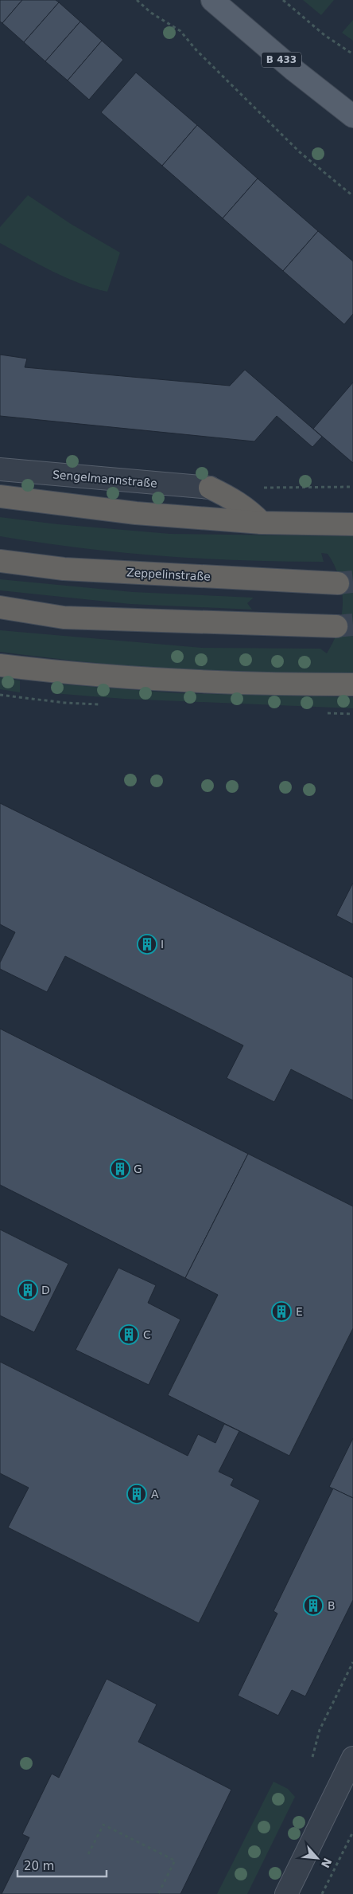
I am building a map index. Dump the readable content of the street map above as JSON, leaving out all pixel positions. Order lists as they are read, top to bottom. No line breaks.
{"streets":{"highway":["Zeppelinstraße"],"main road":["B 433"],"street":["Sengelmannstraße"]},"places":{"building":["I","G","D","E","C","A","B"]},"scale_bar":"20 m","north":"bottom right"}
